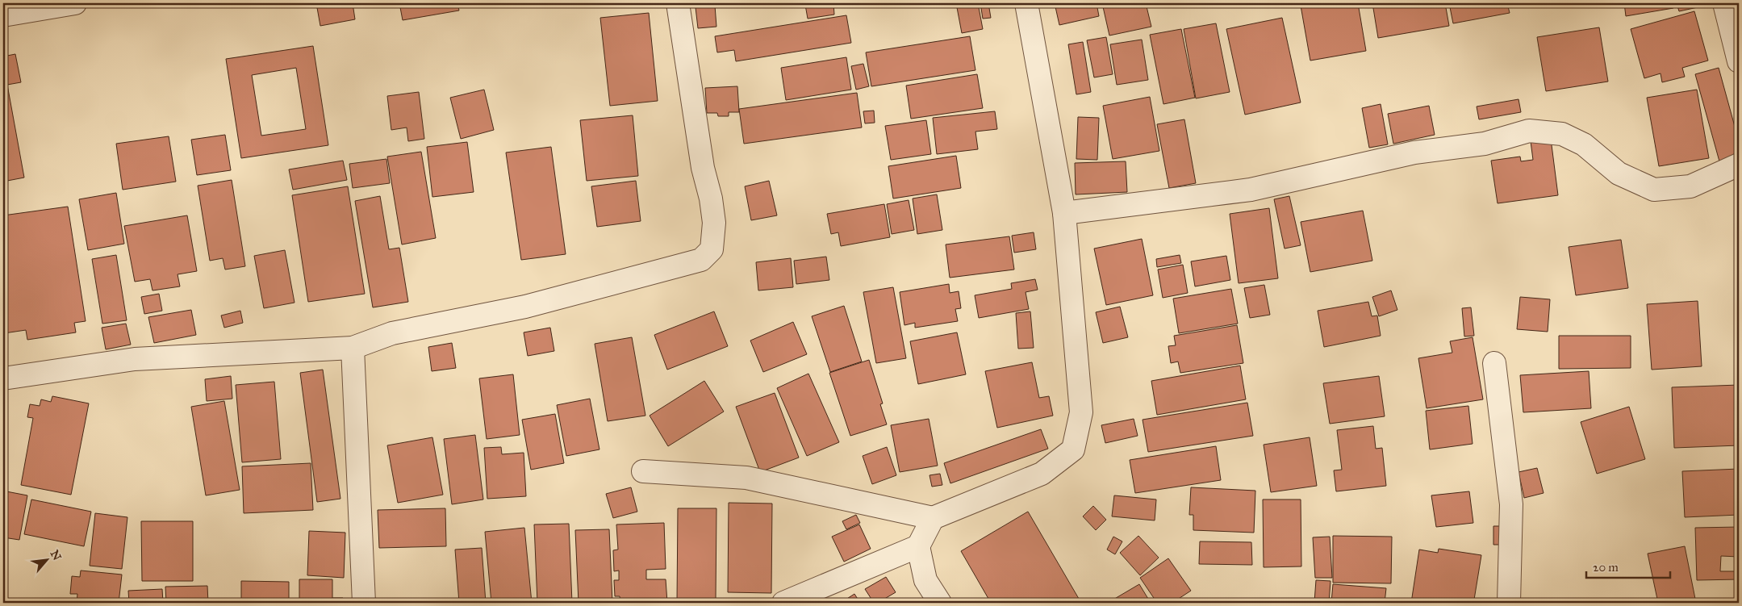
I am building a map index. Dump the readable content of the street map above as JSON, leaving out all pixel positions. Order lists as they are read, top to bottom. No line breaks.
{"scale_bar":"20 m","north":"top right"}
